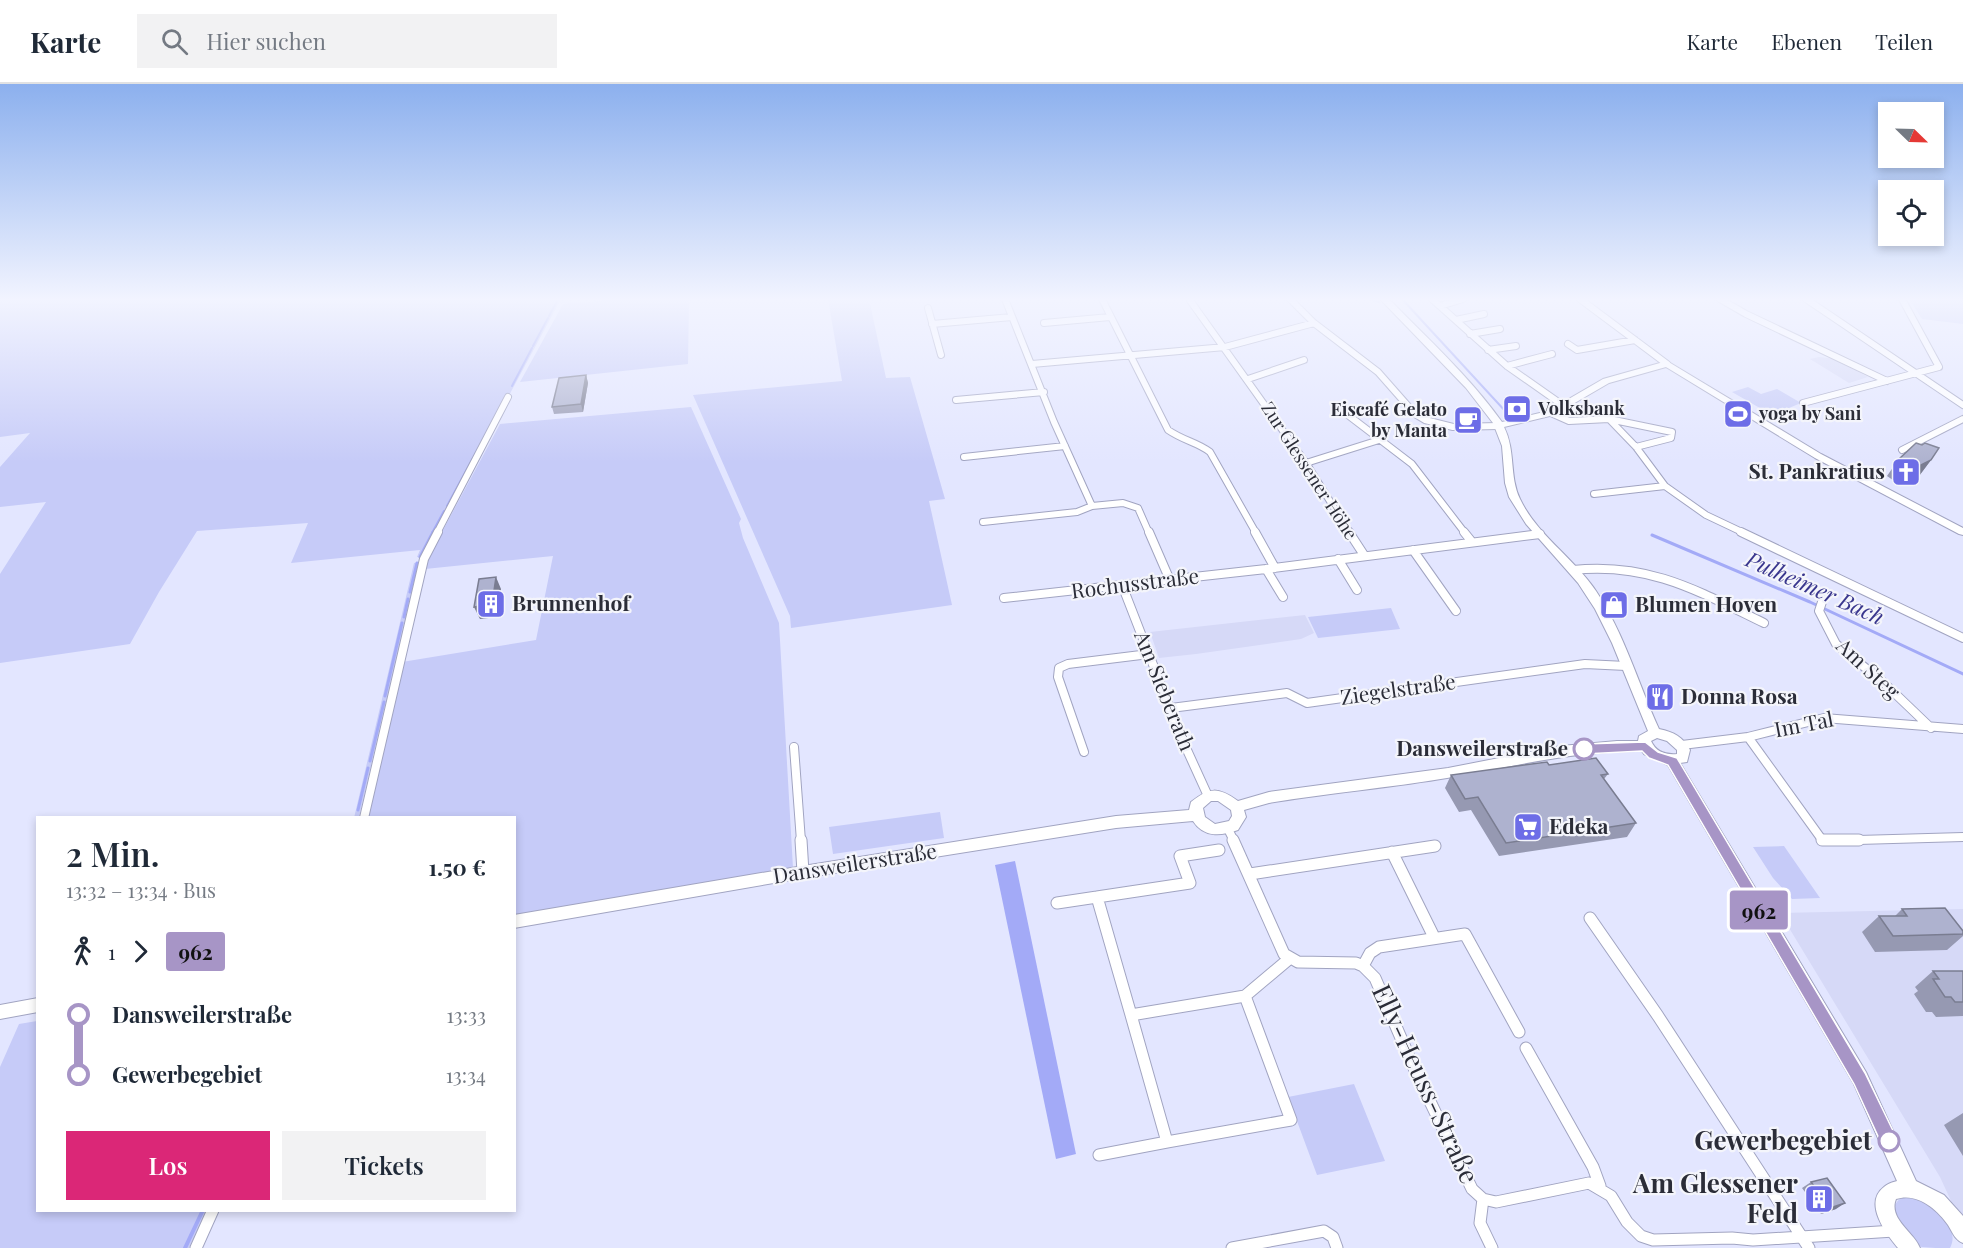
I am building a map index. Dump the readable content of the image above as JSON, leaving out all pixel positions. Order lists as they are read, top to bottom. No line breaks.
{"streets":{"main road":["Dansweilerstraße"],"street":["Zur Glessener Höhe","Rochusstraße","Am Steg","Ziegelstraße","Am Sieberath","Im Tal","Elly-Heuss-Straße"]},"crossings":[["Zur Glessener Höhe","Rochusstraße"],["Rochusstraße","Am Sieberath"],["Am Steg","Im Tal"],["Ziegelstraße","Am Sieberath"],["Am Sieberath","Dansweilerstraße"]],"water":["Pulheimer Bach"],"places":{"bank":["Volksbank"],"sports":["yoga by Sani"],"cafe":["Eiscafé Gelato by Manta"],"church":["St. Pankratius"],"building":["Brunnenhof","Am Glessener Feld"],"shop":["Blumen Hoven"],"restaurant":["Donna Rosa"],"other":["Dansweilerstraße","Gewerbegebiet"],"supermarket":["Edeka"]},"lines":["bus line 962"],"north":"bottom right","page":{"header":"Karte","search":"Hier suchen","nav":["Karte","Ebenen","Teilen"],"on_map":"962","heading":["2 Min.","13:32 – 13:34 · Bus","1.50 €"],"legs":["1","962"],"list":[{"name":"Dansweilerstraße","value":"13:33"},{"name":"Gewerbegebiet","value":"13:34"}],"buttons":["Los","Tickets"]}}
